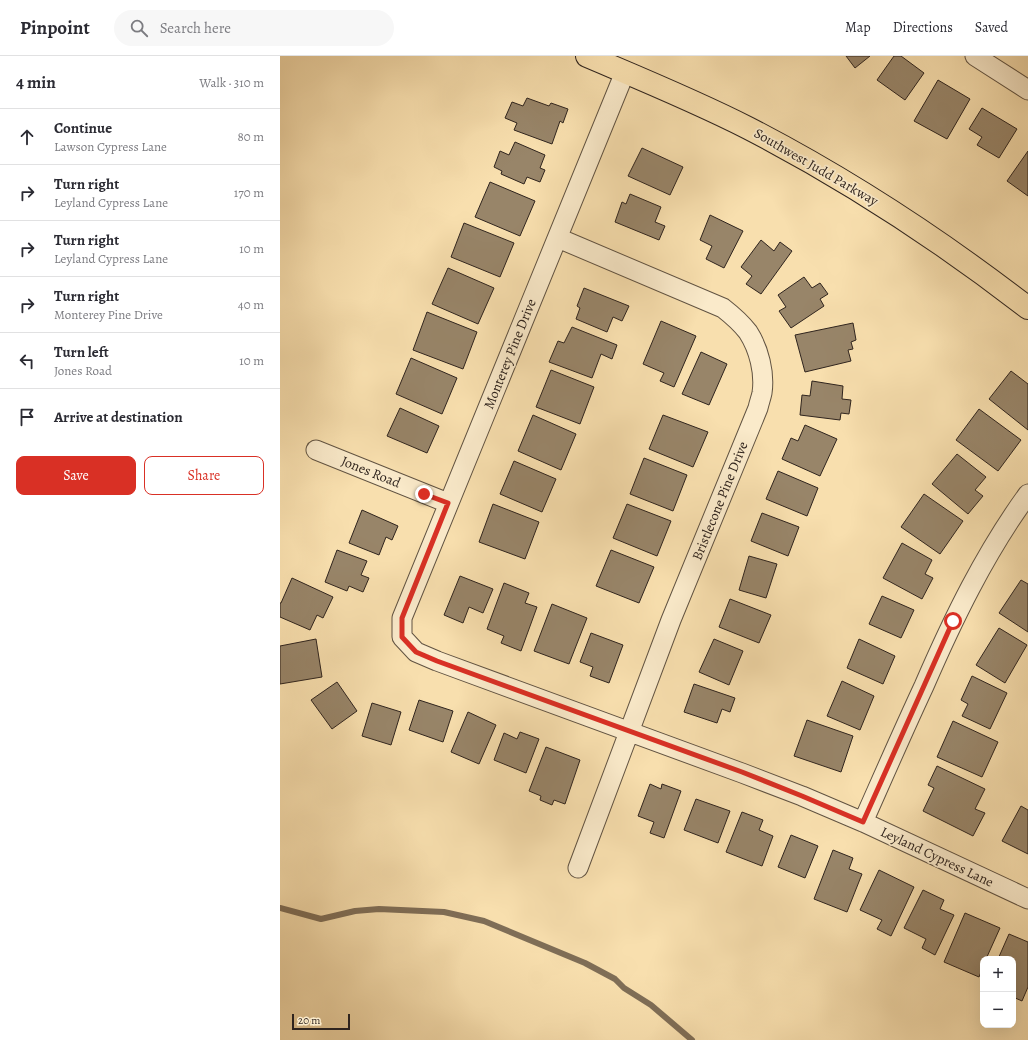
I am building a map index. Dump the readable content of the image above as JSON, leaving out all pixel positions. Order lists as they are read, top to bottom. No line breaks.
{"streets":{"highway":["Southwest Judd Parkway"],"street":["Monterey Pine Drive","Jones Road","Bristlecone Pine Drive","Leyland Cypress Lane"]},"crossings":[["Southwest Judd Parkway","Monterey Pine Drive"],["Monterey Pine Drive","Jones Road"],["Monterey Pine Drive","Bristlecone Pine Drive"],["Monterey Pine Drive","Leyland Cypress Lane"],["Bristlecone Pine Drive","Leyland Cypress Lane"]],"scale_bar":"20 m","page":{"header":"Pinpoint","search":"Search here","nav":["Map","Directions","Saved"],"heading":["4 min","Walk · 310 m"],"list":[["Continue","Lawson Cypress Lane","80 m"],["Turn right","Leyland Cypress Lane","170 m"],["Turn right","Leyland Cypress Lane","10 m"],["Turn right","Monterey Pine Drive","40 m"],["Turn left","Jones Road","10 m"],"Arrive at destination"],"buttons":["Save","Share"],"map_buttons":["+","−"],"scale":"20 m"}}
